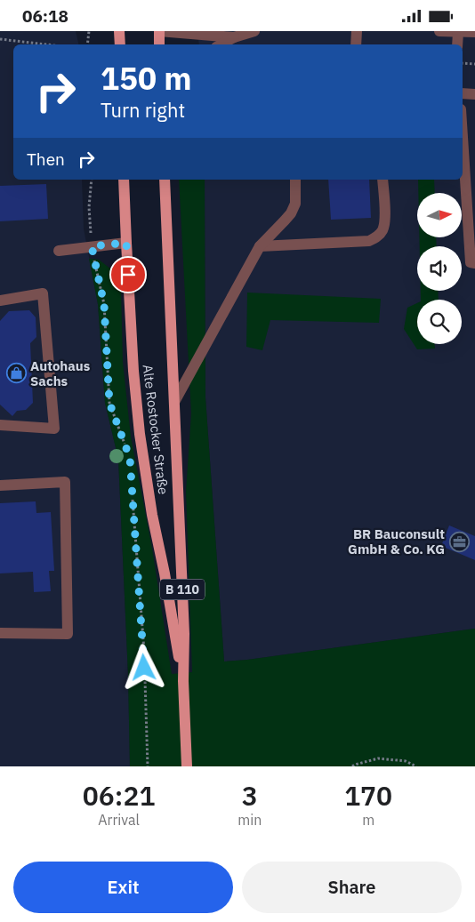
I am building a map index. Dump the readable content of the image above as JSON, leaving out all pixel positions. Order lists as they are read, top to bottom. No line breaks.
{"streets":{"main road":["Alte Rostocker Straße","B 110"]},"places":{"shop":["Autohaus Sachs"],"office":["BR Bauconsult GmbH & Co. KG"]},"north":"right","page":{"status":"06:18","turn":["150 m","Turn right"],"then":"Then","eta":["06:21","Arrival","3","min","170","m"],"buttons":["Exit","Share"]}}
